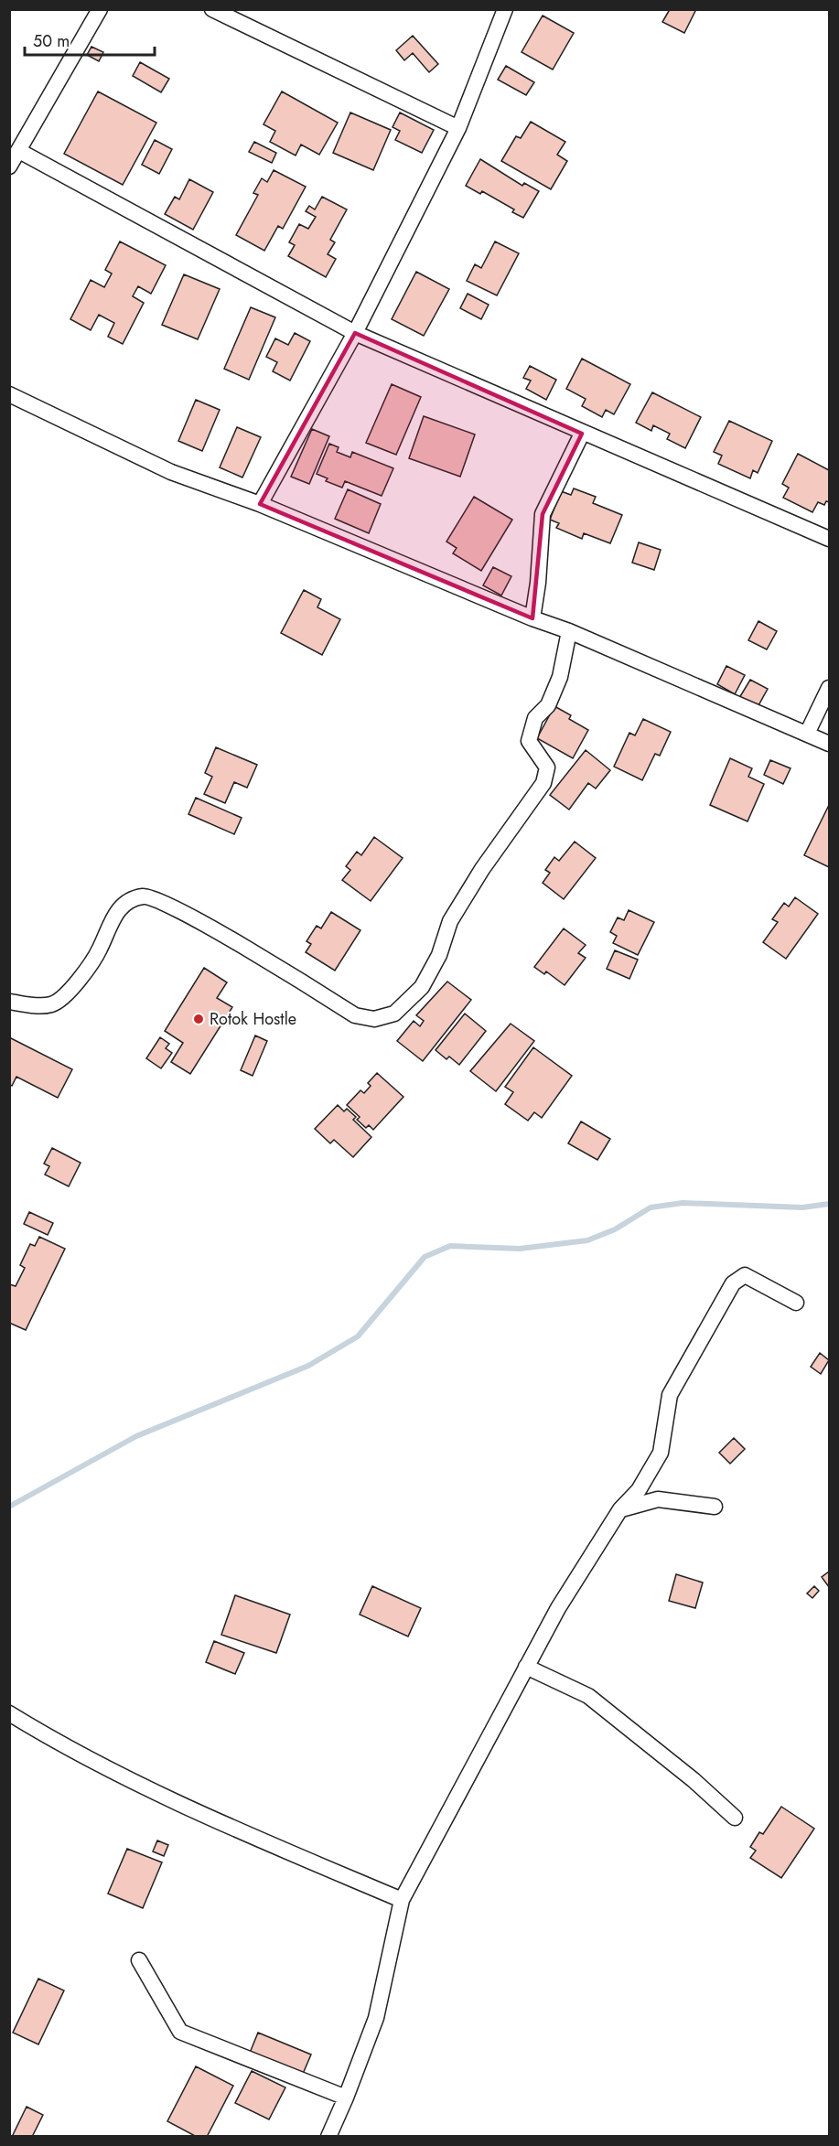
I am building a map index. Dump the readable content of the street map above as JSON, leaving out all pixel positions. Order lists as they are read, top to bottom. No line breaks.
{"places":["Rotok Hostle"],"scale_bar":"50 m"}
